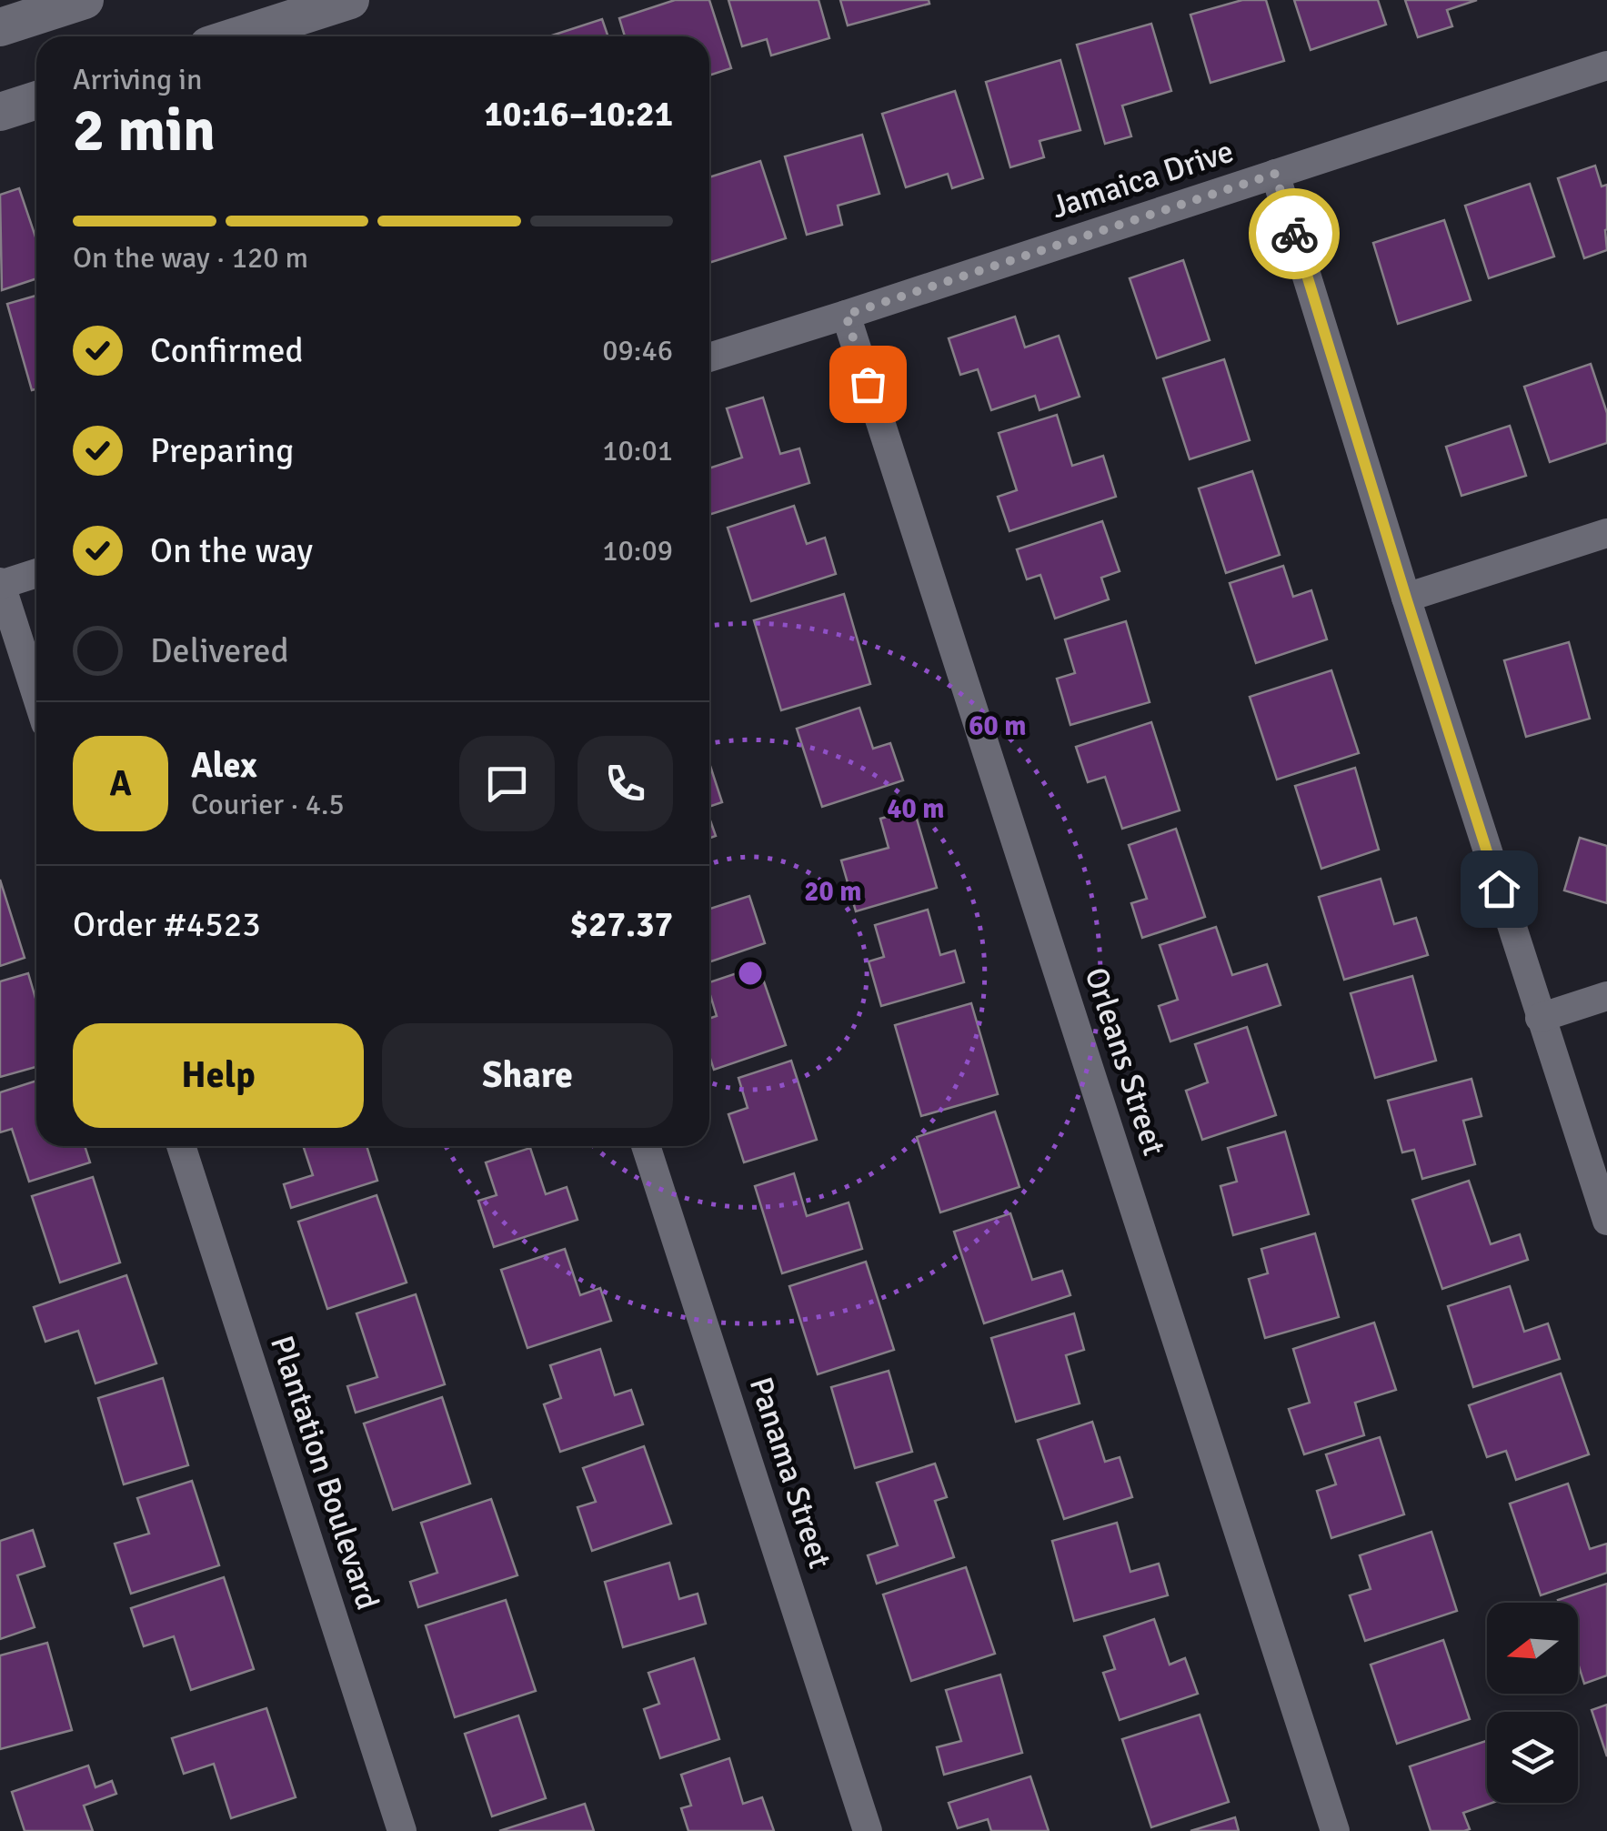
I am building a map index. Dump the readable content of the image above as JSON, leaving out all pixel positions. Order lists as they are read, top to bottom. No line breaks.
{"streets":{"street":["Jamaica Drive","Orleans Street","Plantation Boulevard","Panama Street"]},"crossings":[["Jamaica Drive","Orleans Street"]],"north":"left","page":{"heading":["2 min","Arriving in","10:16–10:21"],"panel":["Alex","Courier · 4.5","Order #4523","$27.37"],"bar":"On the way · 120 m","list":[["Confirmed","09:46"],["Preparing","10:01"],["On the way","10:09"],"Delivered"],"round":"A","buttons":["Help","Share"]},"rings":["60 m","40 m","20 m"]}
